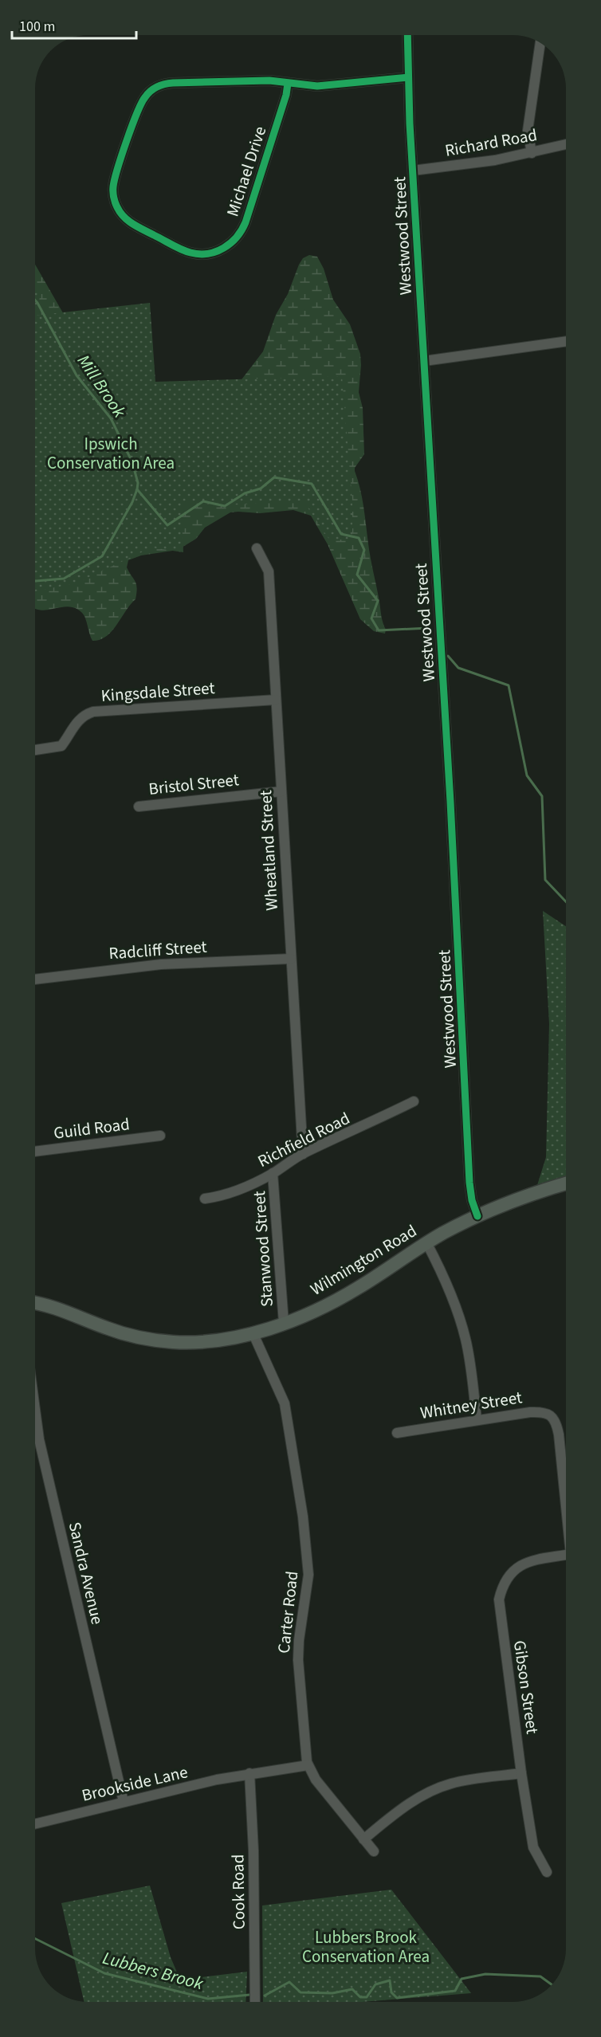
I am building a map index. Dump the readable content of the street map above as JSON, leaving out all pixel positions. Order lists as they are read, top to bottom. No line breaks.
{"streets":{"main road":["Wilmington Road"],"street":["Richard Road","Michael Drive","Westwood Street","Kingsdale Street","Bristol Street","Wheatland Street","Radcliff Street","Guild Road","Richfield Road","Stanwood Street","Whitney Street","Sandra Avenue","Carter Road","Gibson Street","Brookside Lane","Cook Road"]},"crossings":[["Richard Road","Westwood Street"],["Michael Drive","Westwood Street"],["Westwood Street","Wilmington Road"],["Kingsdale Street","Wheatland Street"],["Bristol Street","Wheatland Street"],["Wheatland Street","Radcliff Street"],["Wheatland Street","Richfield Road"],["Richfield Road","Stanwood Street"],["Stanwood Street","Wilmington Road"],["Wilmington Road","Carter Road"],["Sandra Avenue","Brookside Lane"],["Carter Road","Brookside Lane"],["Brookside Lane","Cook Road"]],"water":["Mill Brook","Lubbers Brook"],"parks":["Ipswich Conservation Area","Lubbers Brook Conservation Area"],"scale_bar":"100 m"}
